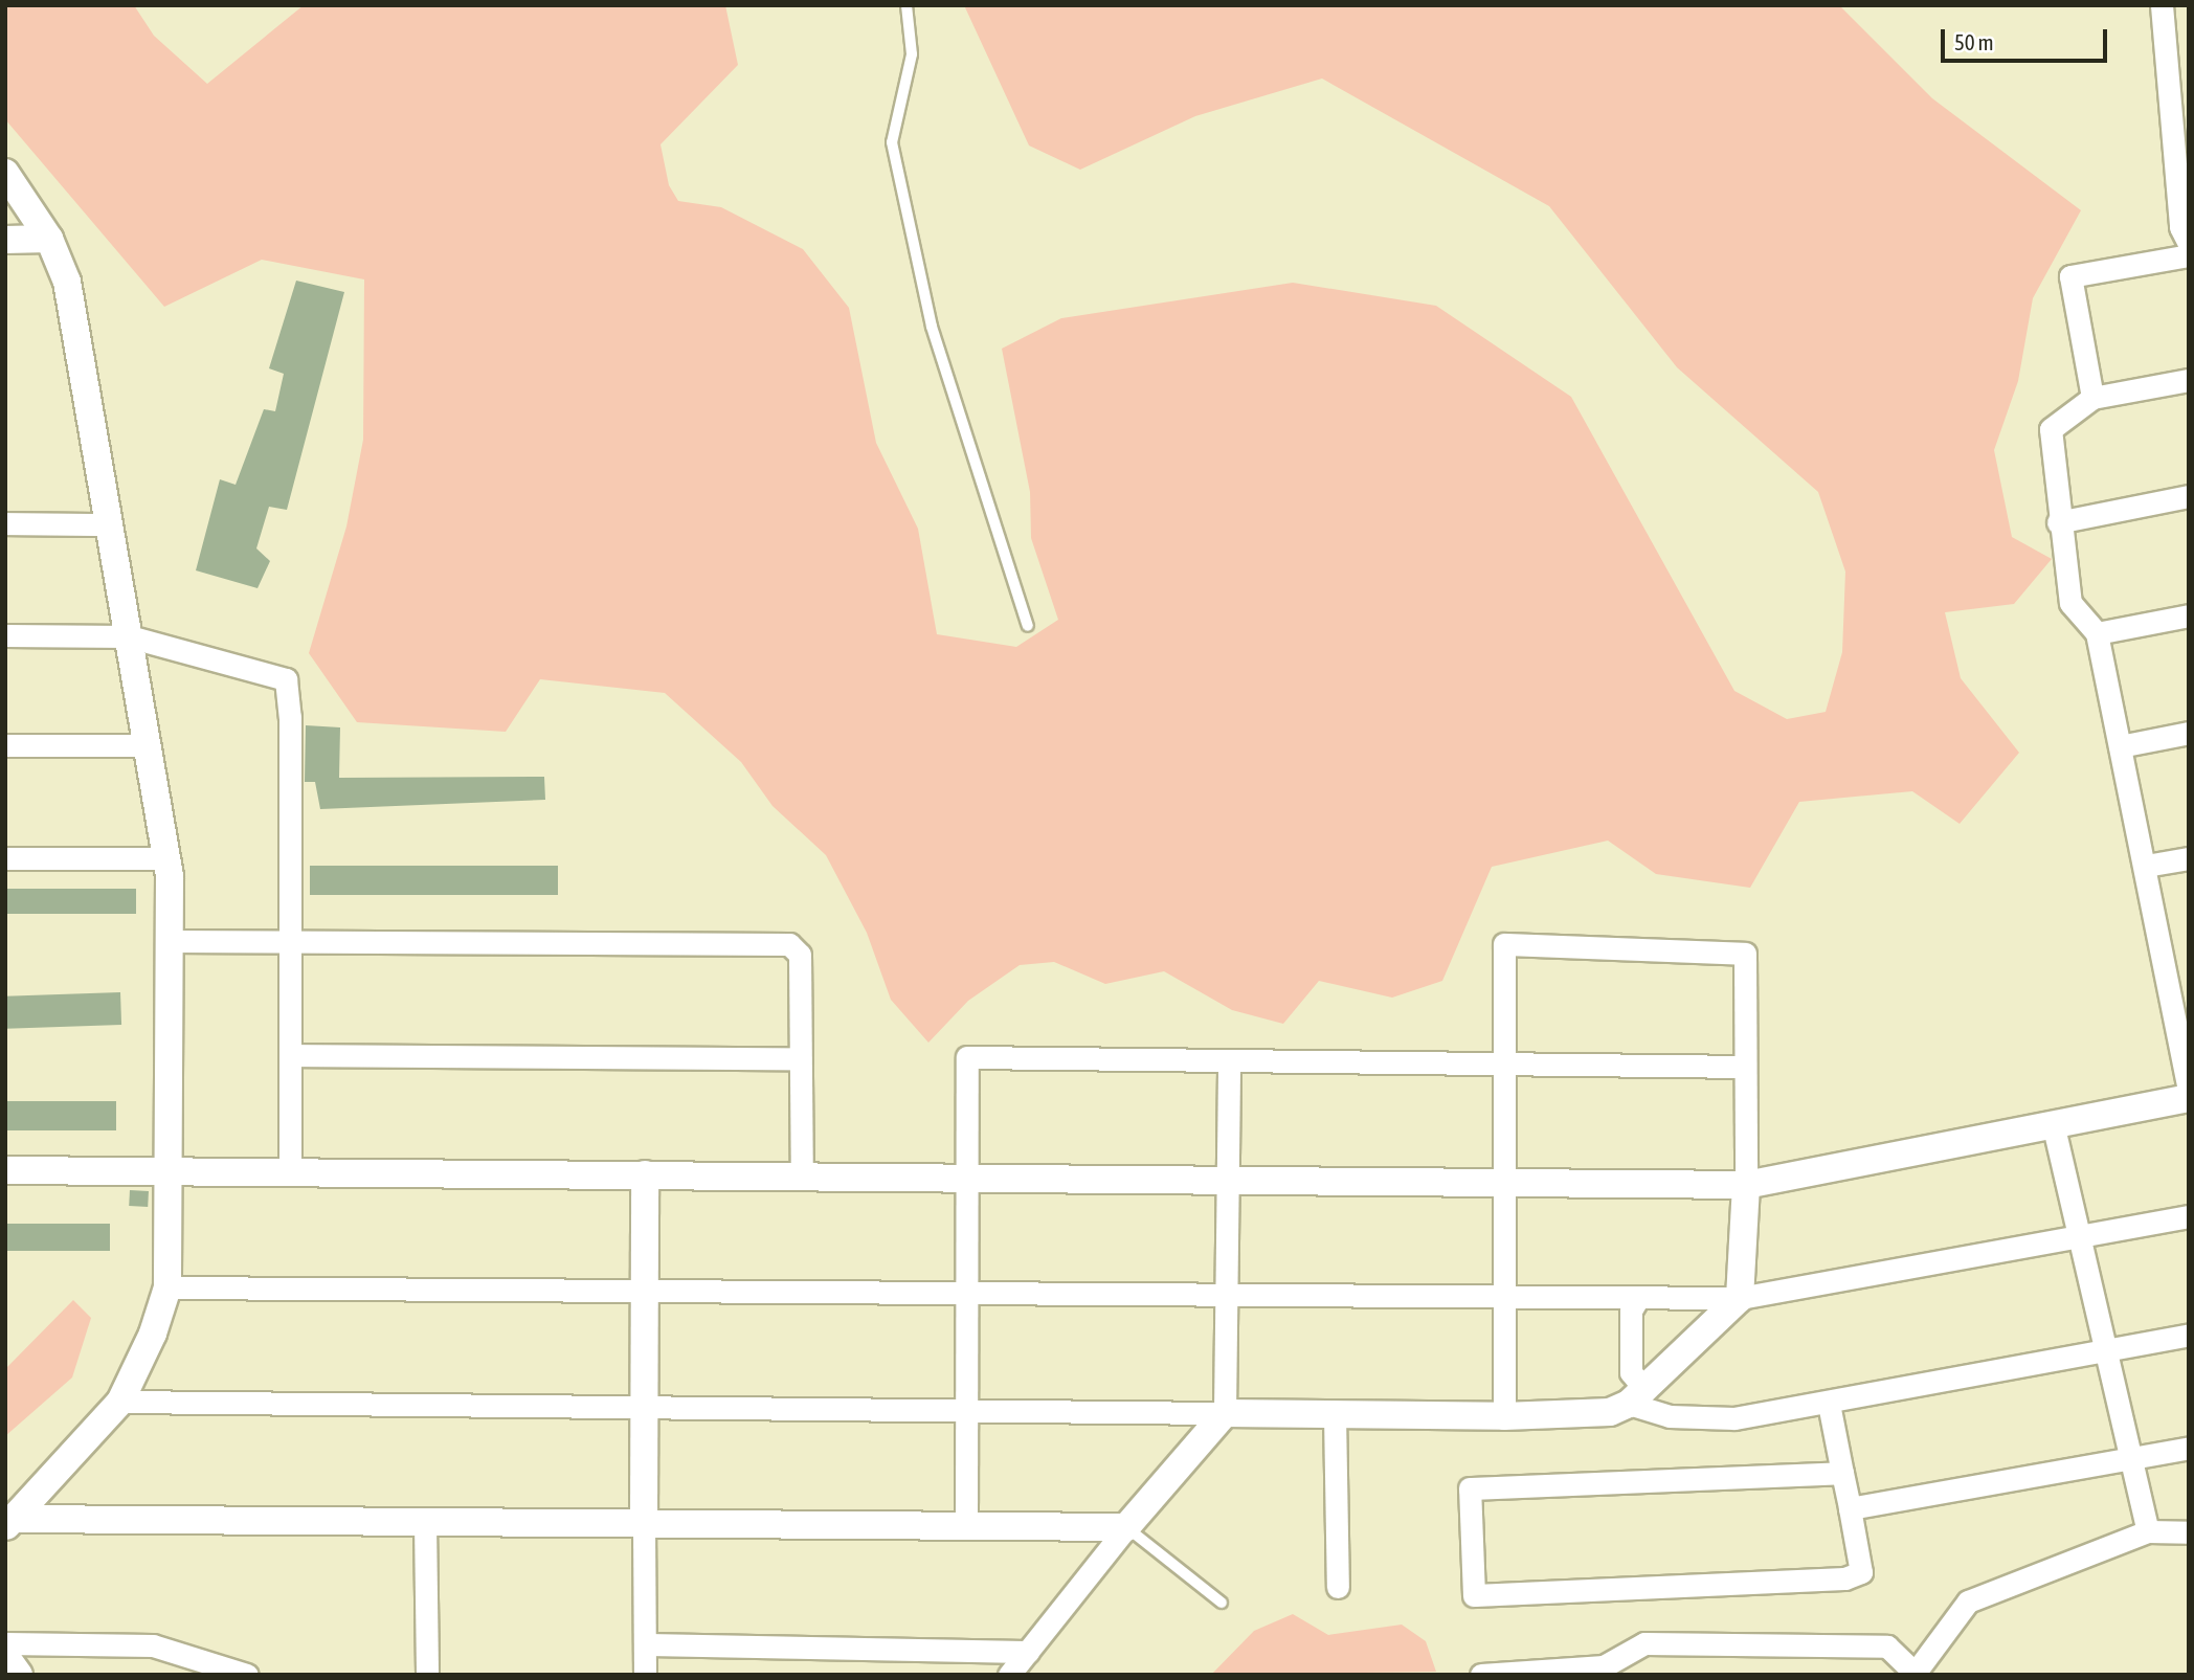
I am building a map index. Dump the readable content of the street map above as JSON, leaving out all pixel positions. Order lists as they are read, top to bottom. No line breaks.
{"scale_bar":"50 m"}
